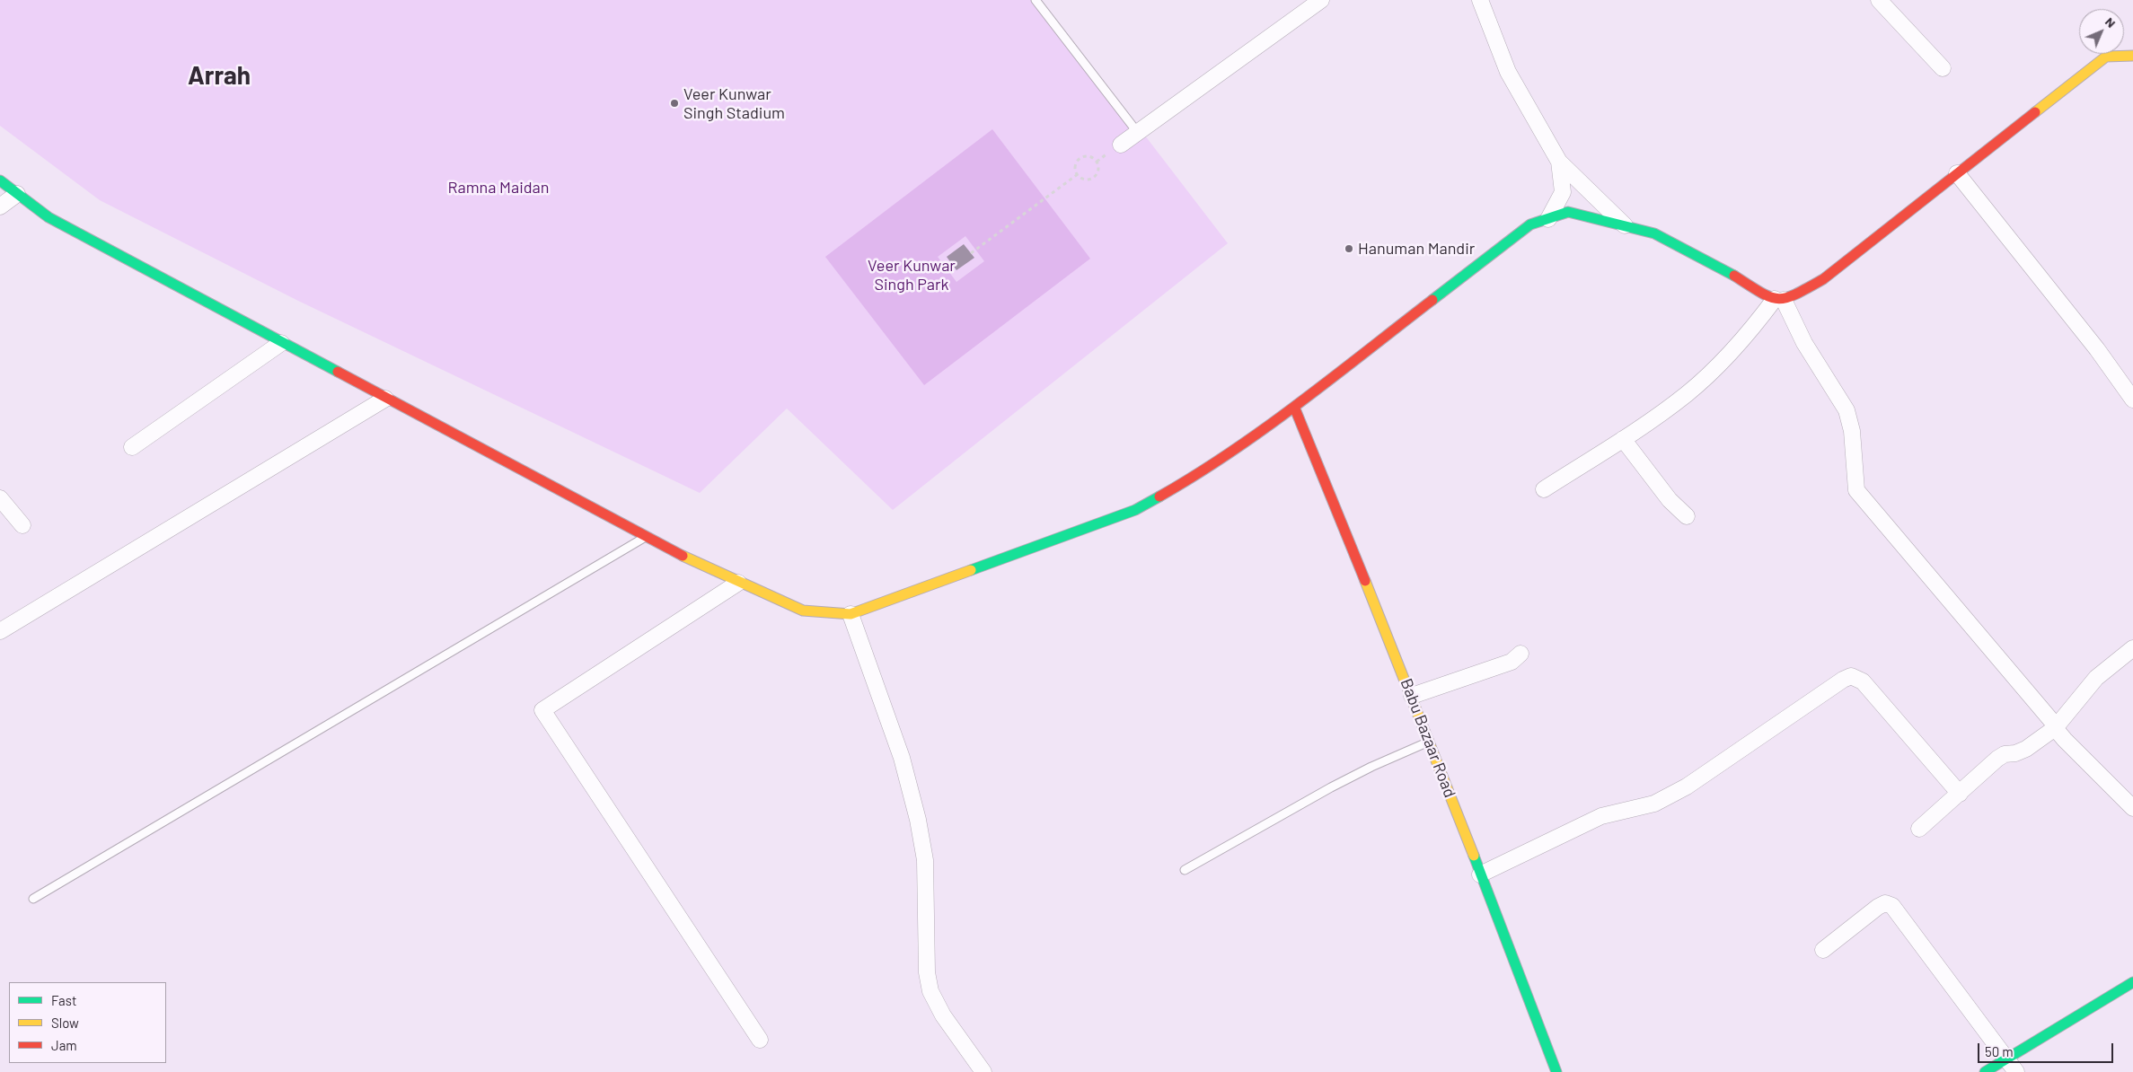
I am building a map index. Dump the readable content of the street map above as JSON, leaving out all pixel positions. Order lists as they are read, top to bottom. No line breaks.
{"streets":{"street":["Babu Bazaar Road"]},"districts":["Arrah"],"parks":["Ramna Maidan","Veer Kunwar Singh Park"],"places":["Veer Kunwar Singh Stadium","Hanuman Mandir"],"legend":["Fast","Slow","Jam"],"scale_bar":"50 m","north":"top right"}
